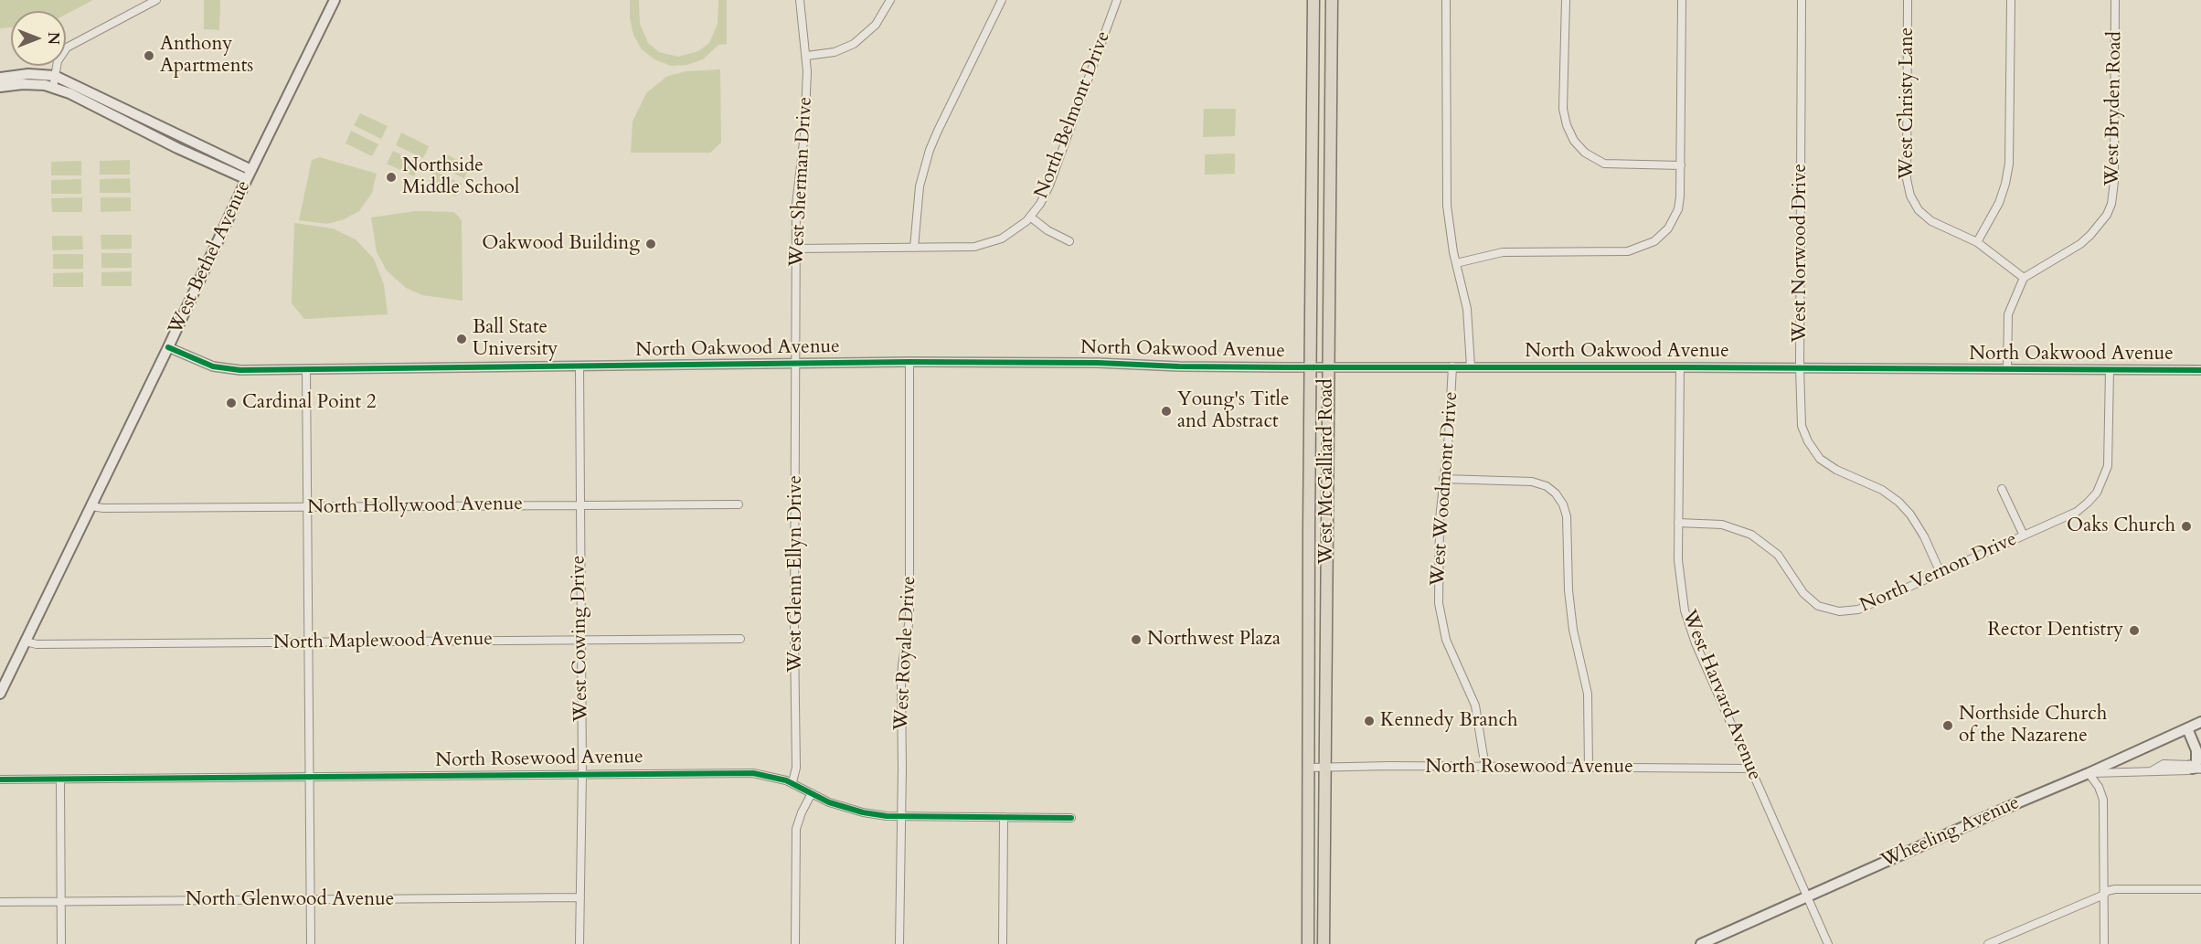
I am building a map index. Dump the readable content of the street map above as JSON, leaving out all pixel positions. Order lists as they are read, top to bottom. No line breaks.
{"streets":{"main road":["West Bethel Avenue","West McGalliard Road","Wheeling Avenue"],"street":["West Christy Lane","West Bryden Road","North Belmont Drive","West Sherman Drive","West Norwood Drive","North Oakwood Avenue","West Woodmont Drive","North Hollywood Avenue","North Vernon Drive","West Glenn Ellyn Drive","West Cowing Drive","North Maplewood Avenue","West Royale Drive","West Harvard Avenue","North Rosewood Avenue","North Glenwood Avenue"]},"crossings":[["West Christy Lane","West Bryden Road"],["North Belmont Drive","West Sherman Drive"],["West Sherman Drive","North Oakwood Avenue"],["West Sherman Drive","West Glenn Ellyn Drive"],["West Norwood Drive","North Oakwood Avenue"],["West Norwood Drive","North Vernon Drive"],["West Bethel Avenue","North Oakwood Avenue"],["West Bethel Avenue","North Hollywood Avenue"],["West Bethel Avenue","North Maplewood Avenue"],["North Oakwood Avenue","West McGalliard Road"],["North Oakwood Avenue","West Woodmont Drive"],["North Oakwood Avenue","North Vernon Drive"],["North Oakwood Avenue","West Glenn Ellyn Drive"],["North Oakwood Avenue","West Cowing Drive"],["North Oakwood Avenue","West Royale Drive"],["North Oakwood Avenue","West Harvard Avenue"],["West McGalliard Road","North Rosewood Avenue"],["West Woodmont Drive","North Rosewood Avenue"],["North Hollywood Avenue","West Cowing Drive"],["North Vernon Drive","West Harvard Avenue"],["West Glenn Ellyn Drive","North Rosewood Avenue"],["West Cowing Drive","North Maplewood Avenue"],["West Cowing Drive","North Rosewood Avenue"],["West Cowing Drive","North Glenwood Avenue"],["West Royale Drive","North Rosewood Avenue"],["West Harvard Avenue","North Rosewood Avenue"],["West Harvard Avenue","Wheeling Avenue"]],"places":["Anthony Apartments","Northside Middle School","Oakwood Building","Ball State University","Cardinal Point 2","Young's Title and Abstract","Oaks Church","Rector Dentistry","Northwest Plaza","Kennedy Branch","Northside Church of the Nazarene"],"north":"right"}
